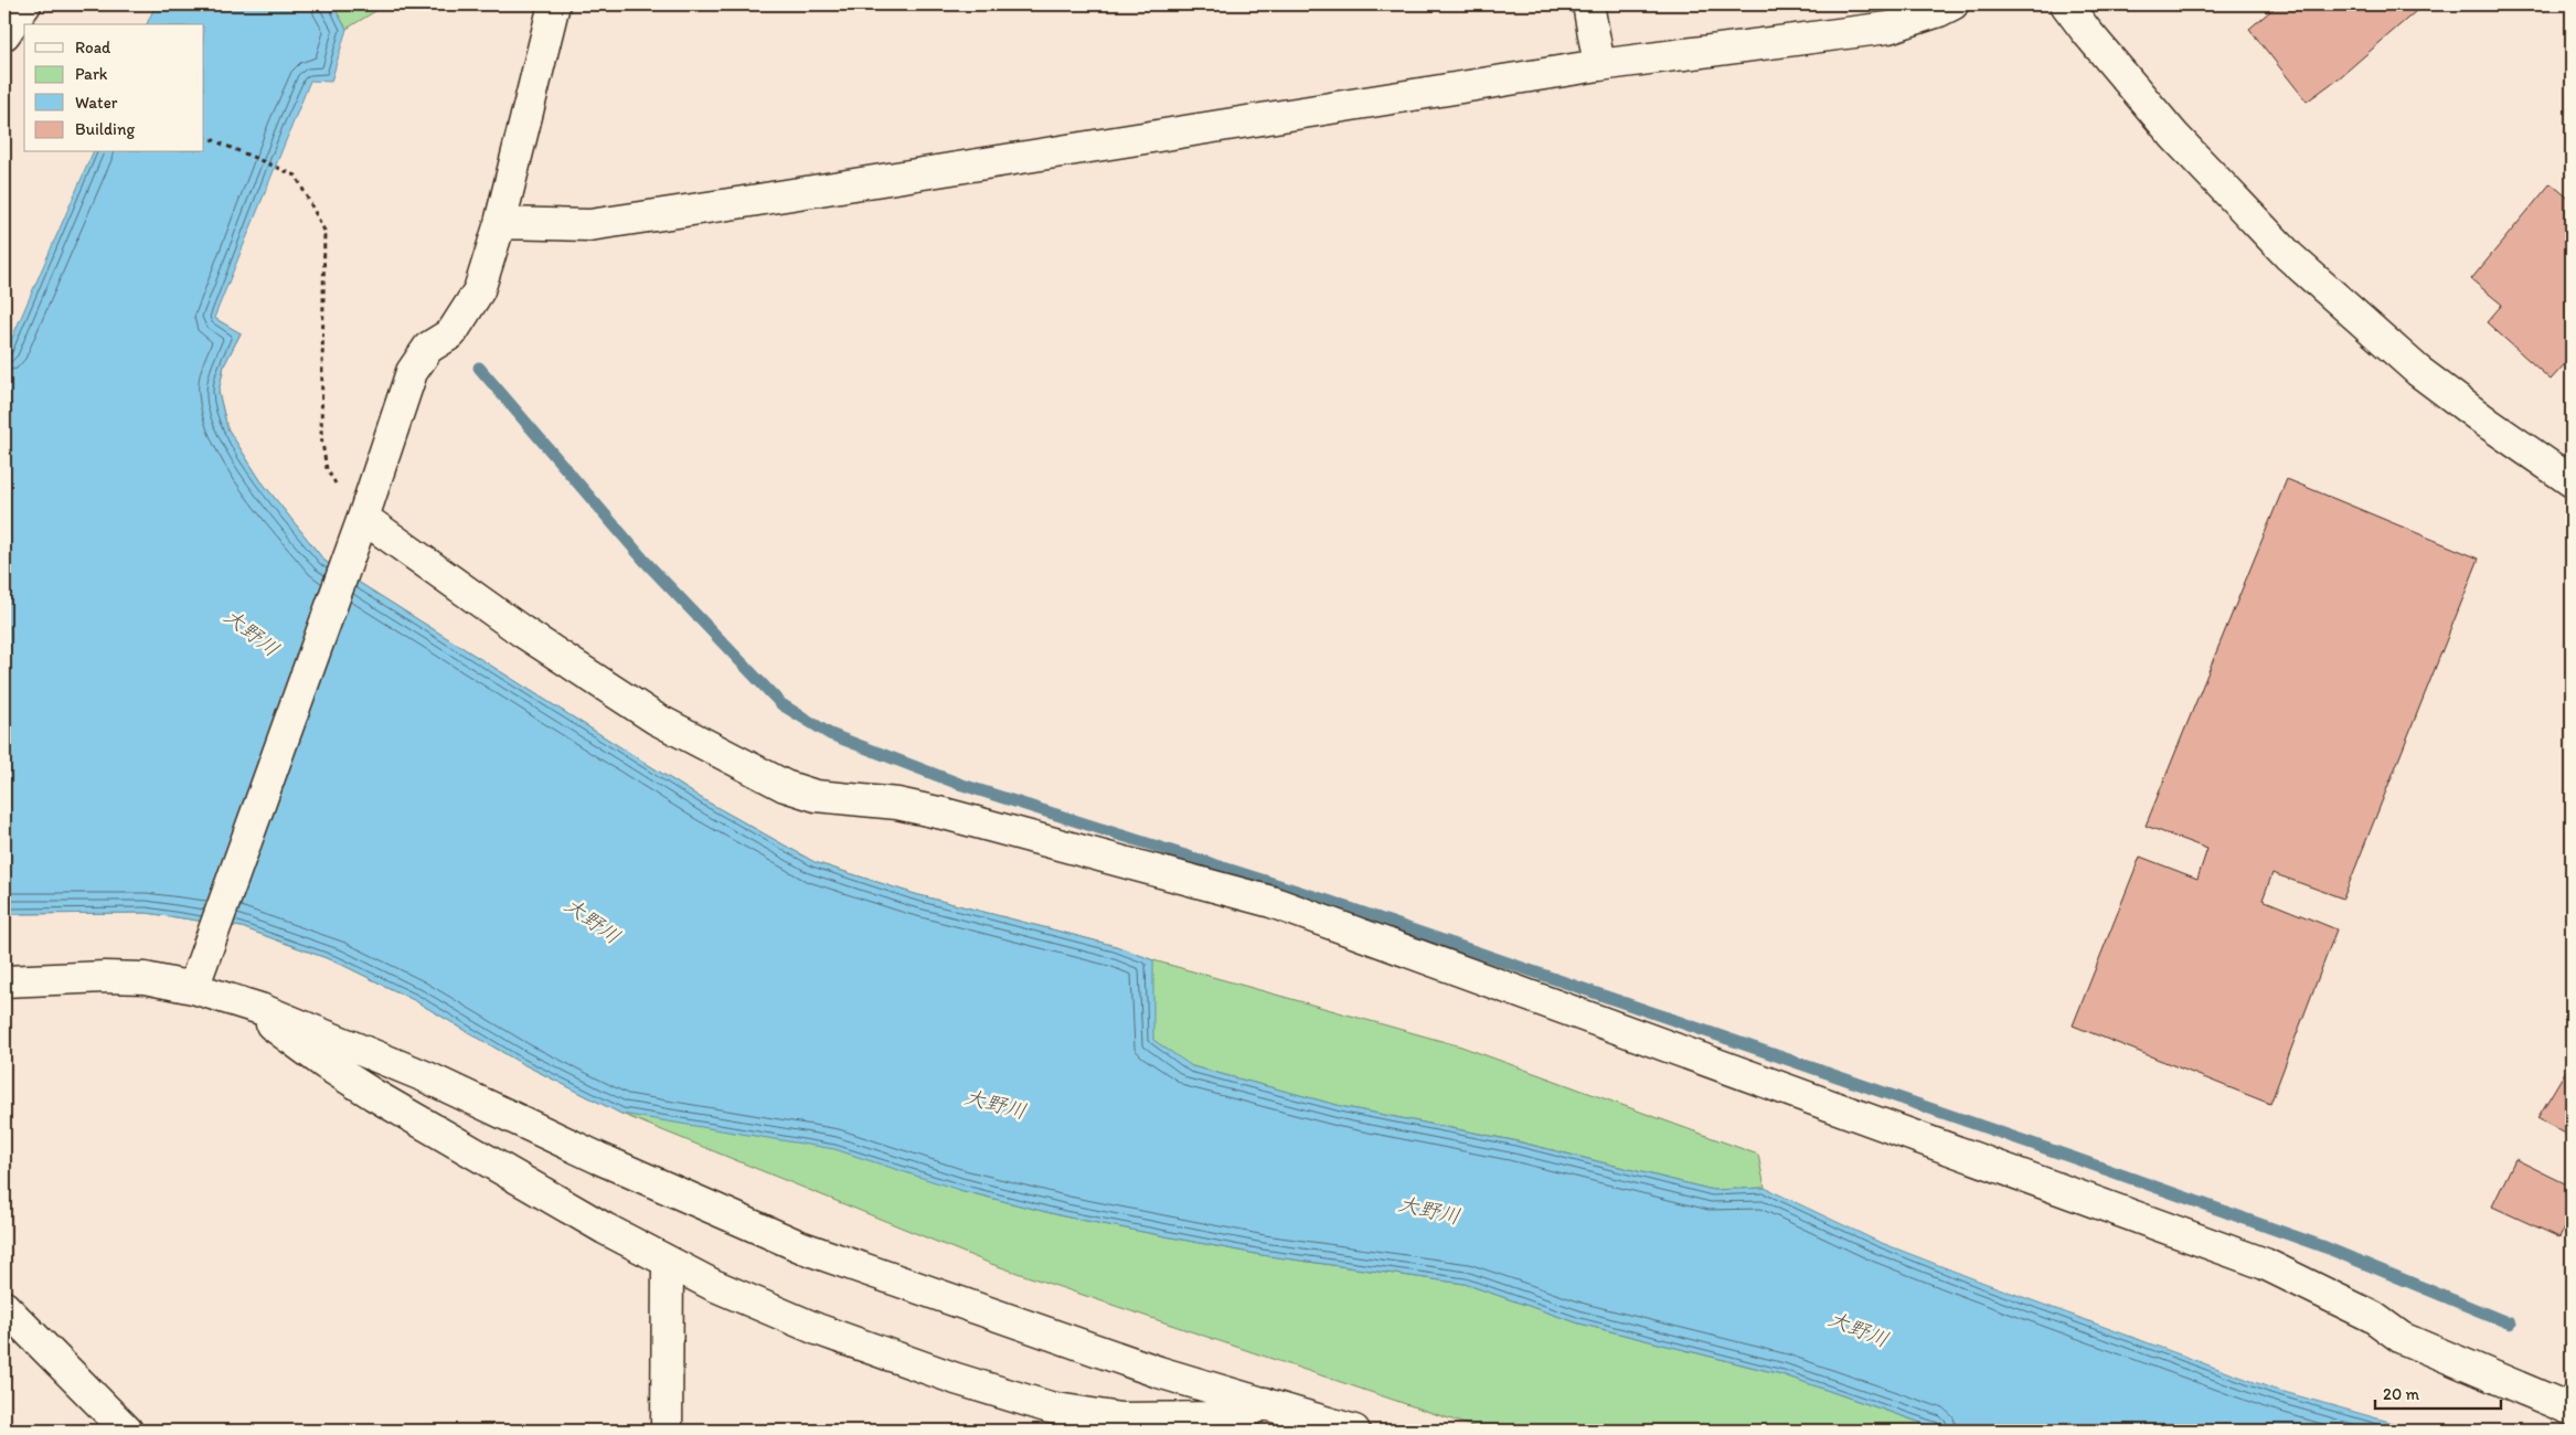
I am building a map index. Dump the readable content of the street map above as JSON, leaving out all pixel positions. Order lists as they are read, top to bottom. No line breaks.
{"water":["大野川"],"legend":["Road","Park","Water","Building"],"scale_bar":"20 m"}
